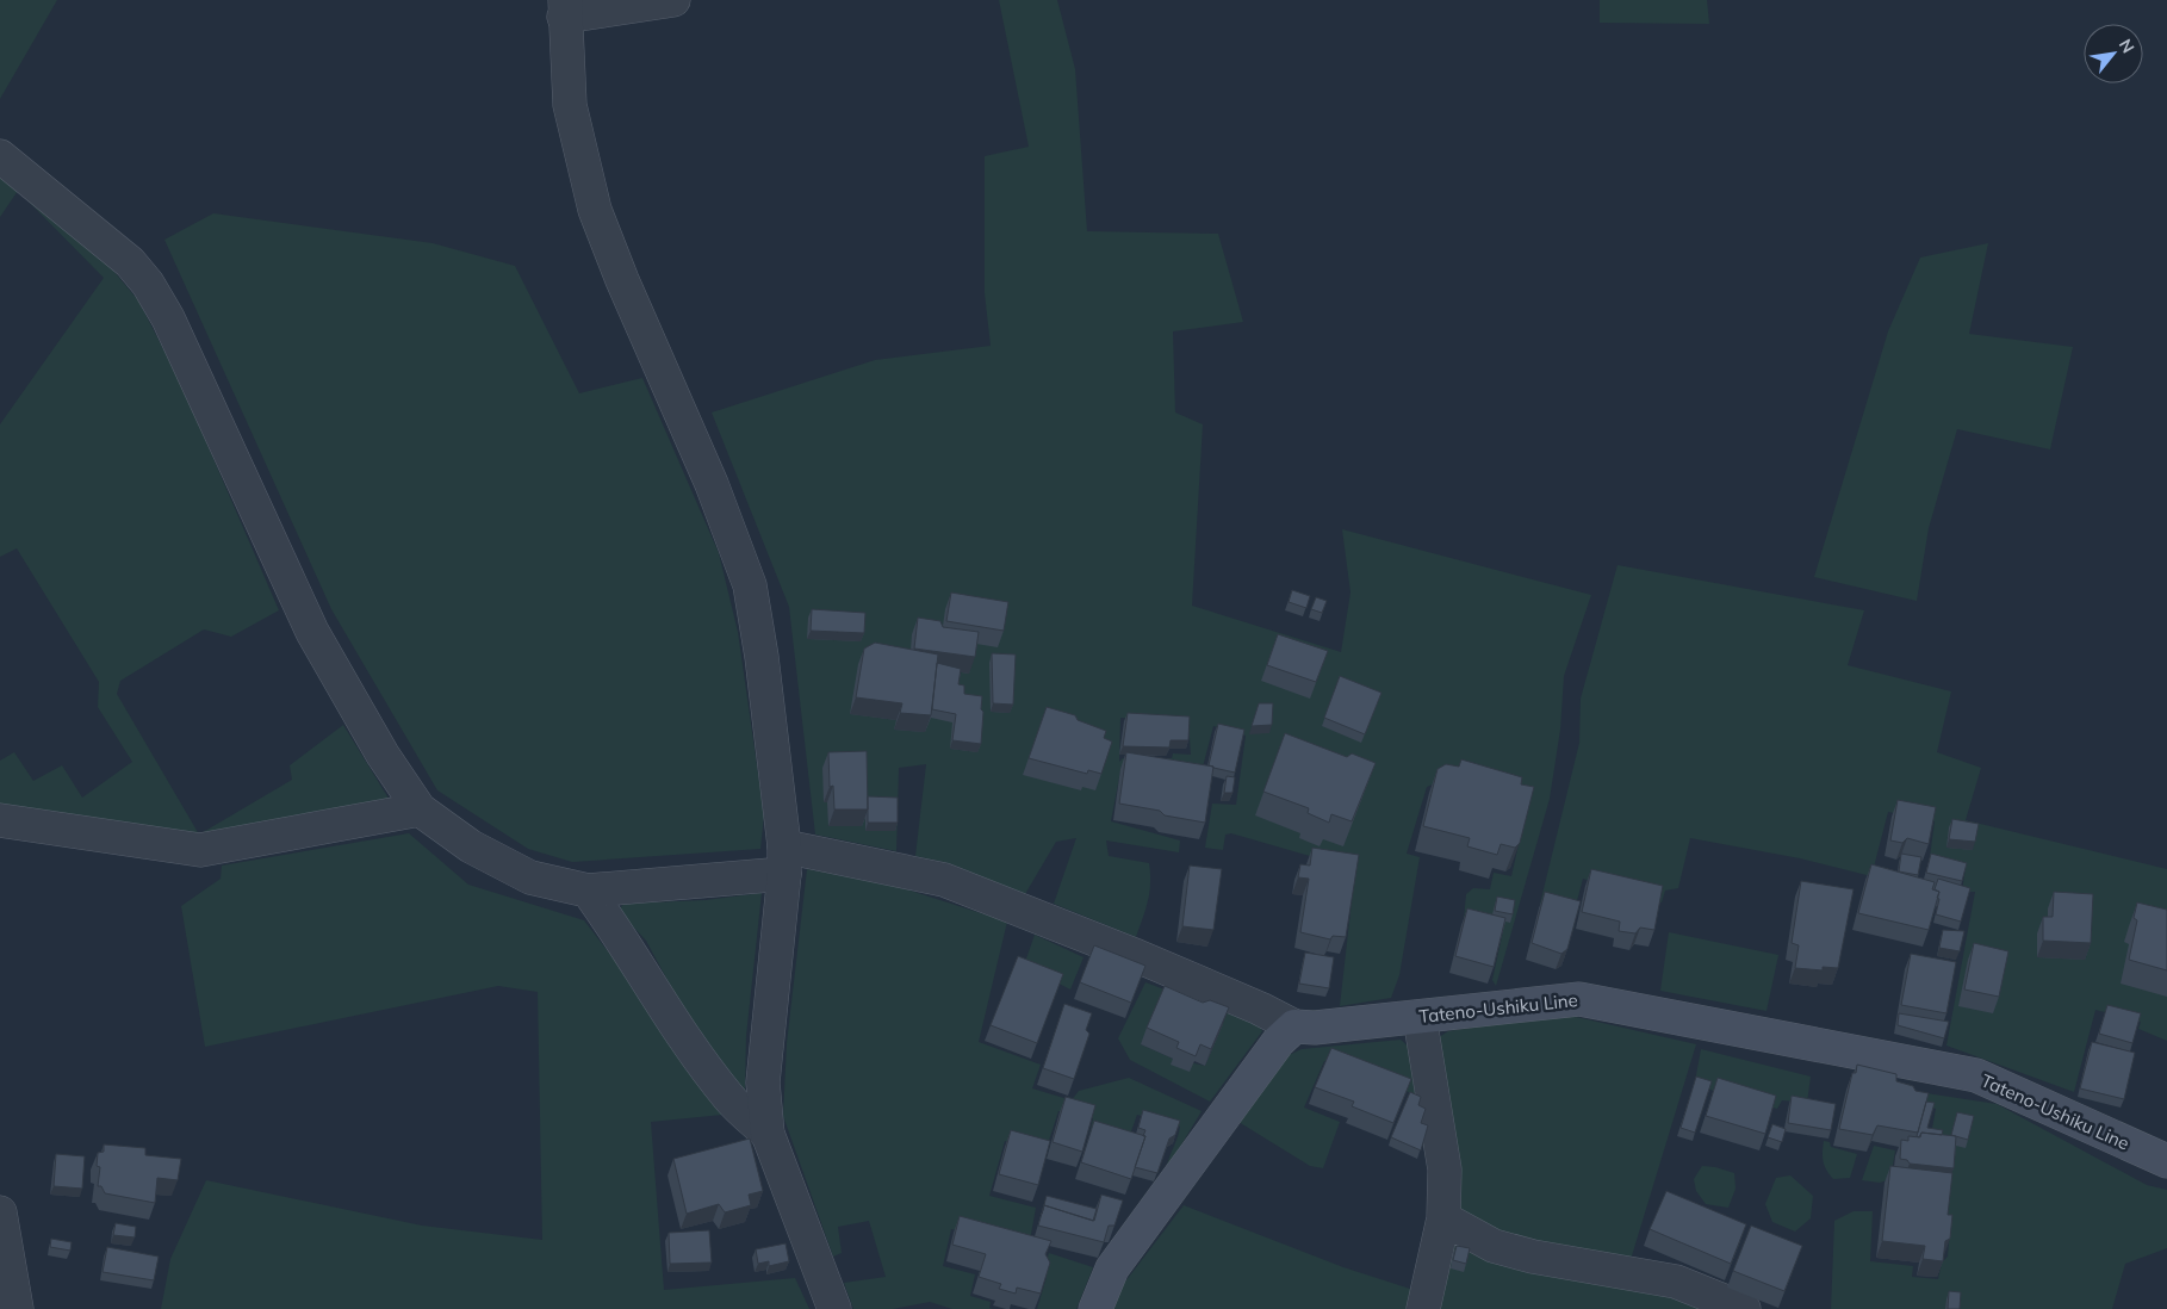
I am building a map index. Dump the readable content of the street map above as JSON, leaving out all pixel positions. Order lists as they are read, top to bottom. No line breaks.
{"streets":{"main road":["Tateno-Ushiku Line"]},"north":"top right"}
